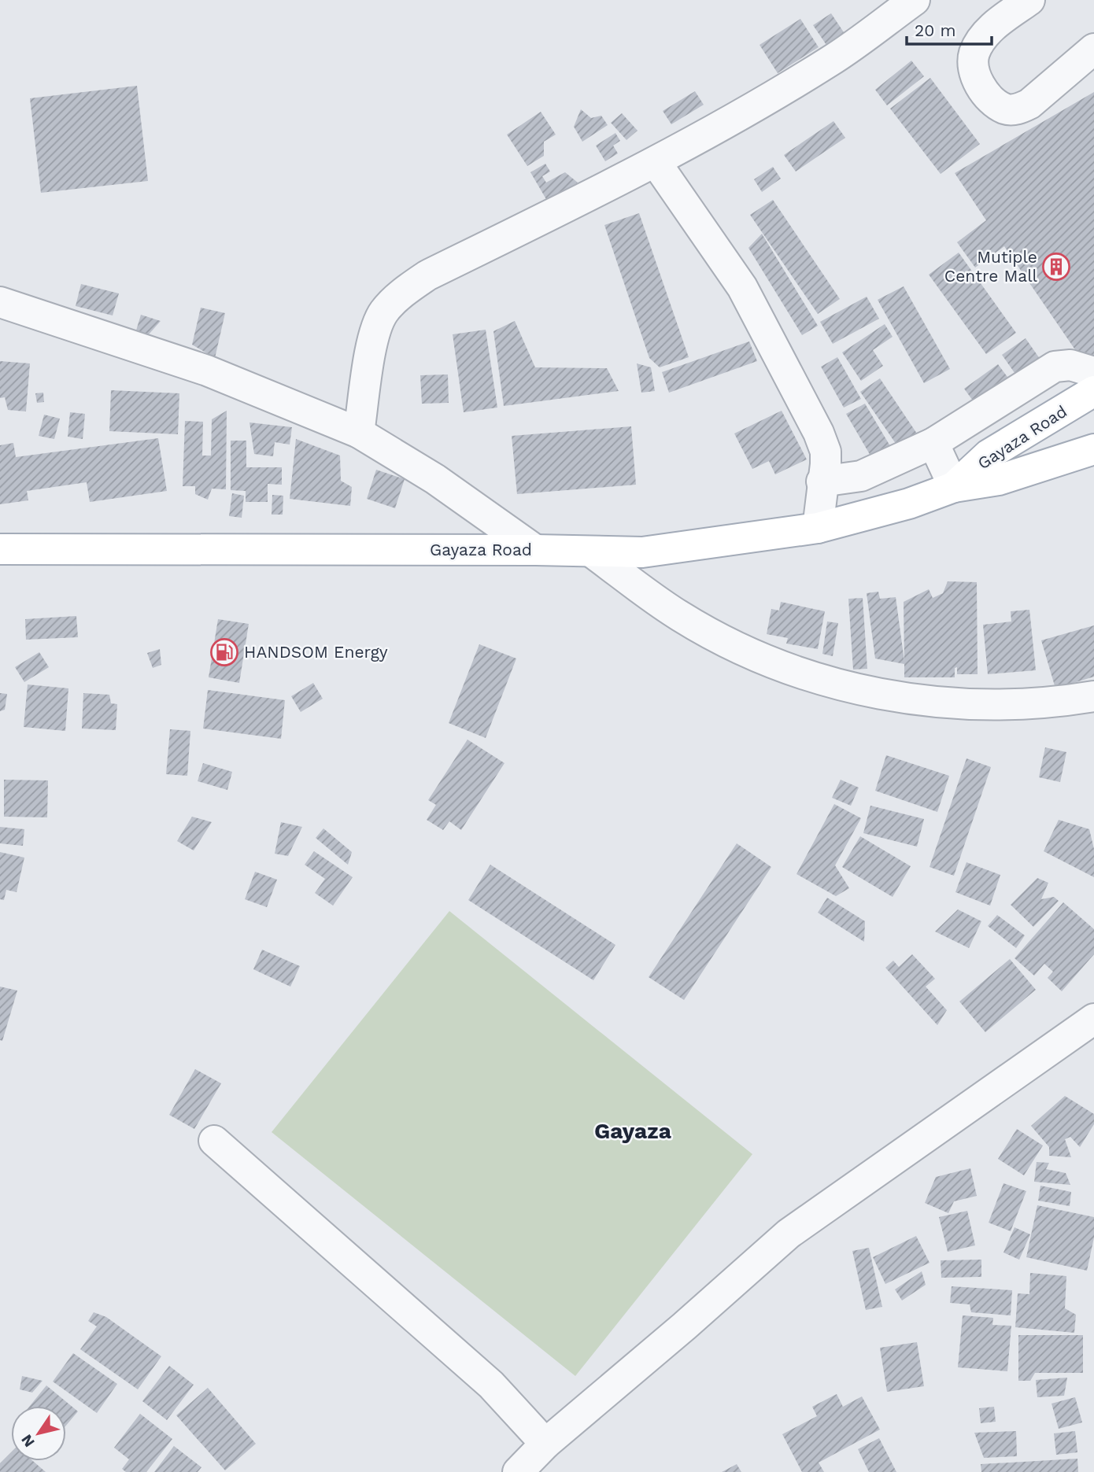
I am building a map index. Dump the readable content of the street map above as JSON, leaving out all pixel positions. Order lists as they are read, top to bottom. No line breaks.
{"streets":{"main road":["Gayaza Road"]},"districts":["Gayaza"],"places":{"building":["Mutiple Centre Mall"],"fuel station":["HANDSOM Energy"]},"scale_bar":"20 m","north":"bottom left"}
